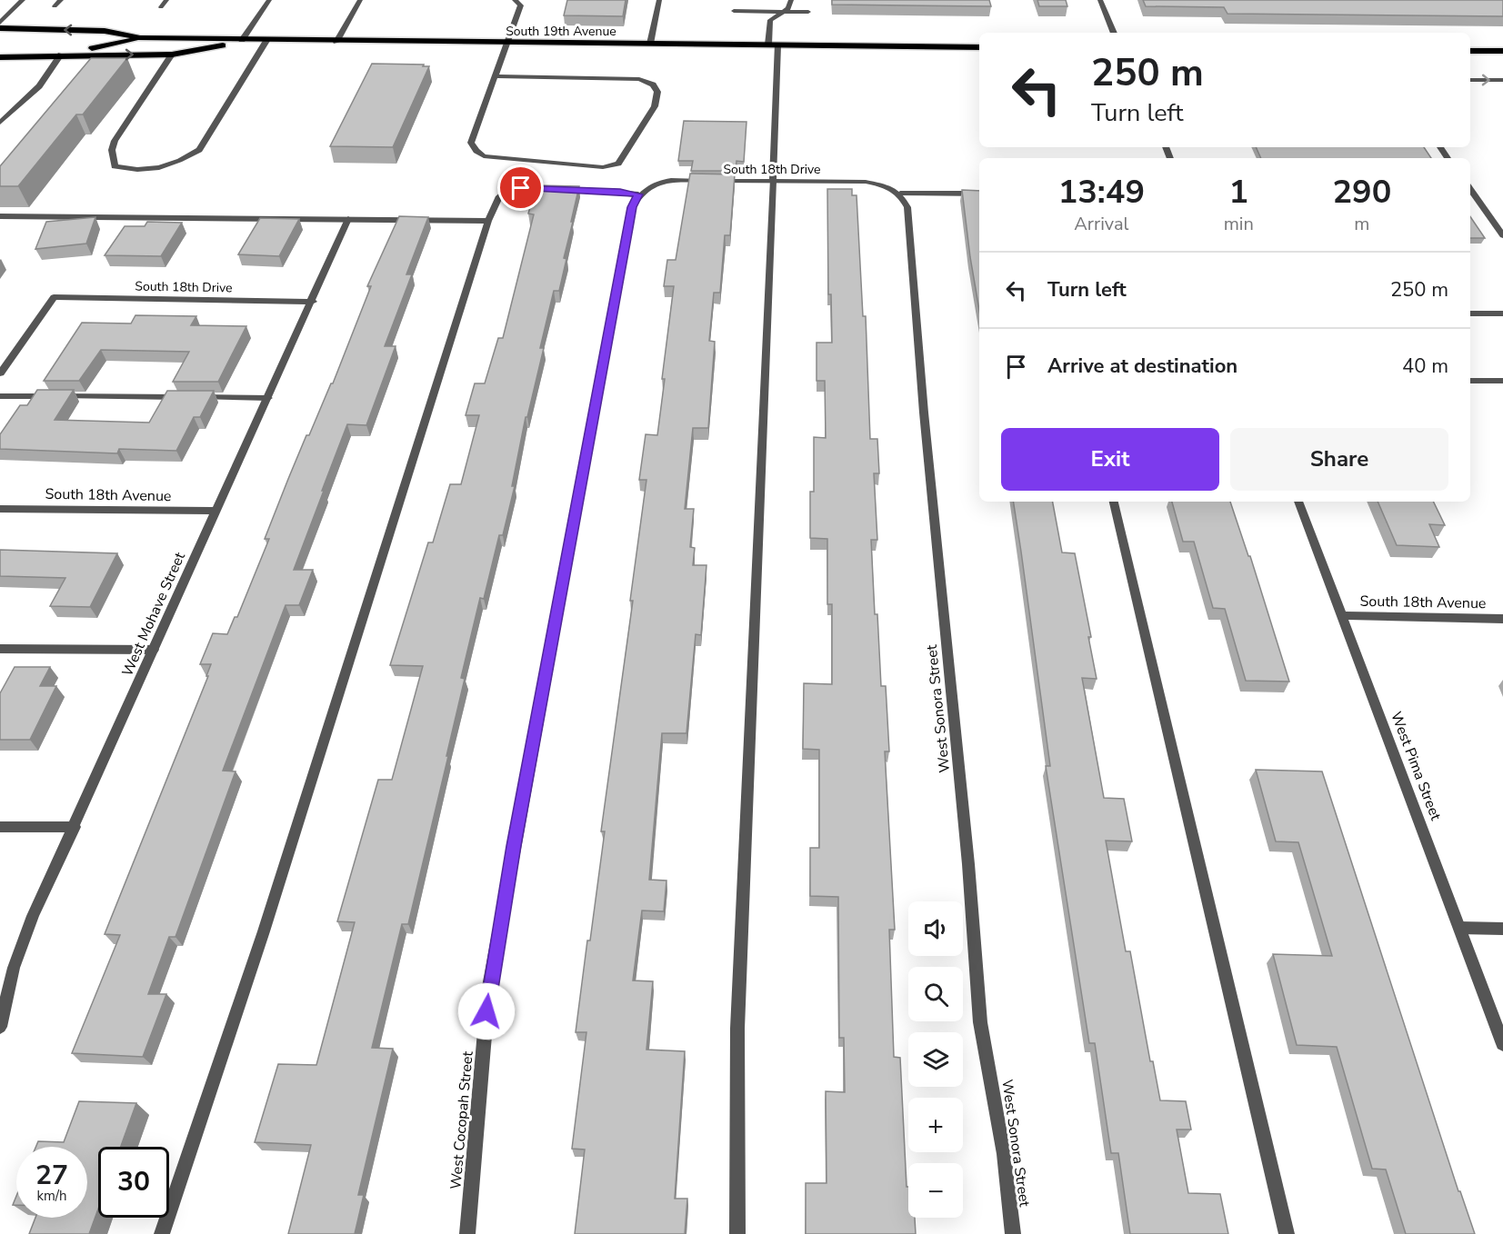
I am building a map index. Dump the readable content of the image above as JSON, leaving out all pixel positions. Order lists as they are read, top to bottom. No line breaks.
{"streets":{"main road":["South 19th Avenue"],"street":["South 18th Drive","South 18th Avenue","West Mohave Street","West Sonora Street","West Pima Street","West Cocopah Street"]},"crossings":[["South 18th Drive","West Mohave Street"],["South 18th Drive","West Sonora Street"],["South 18th Drive","West Cocopah Street"],["South 18th Avenue","West Mohave Street"],["South 18th Avenue","West Pima Street"]],"page":{"turn":["250 m","Turn left"],"eta":["13:49","Arrival","1","min","290","m"],"list":[{"name":"Turn left","value":"250 m"},{"name":"Arrive at destination","value":"40 m"}],"buttons":["Exit","Share"],"map_buttons":["+","−"],"speed":"27 km/h","limit":"30"}}
